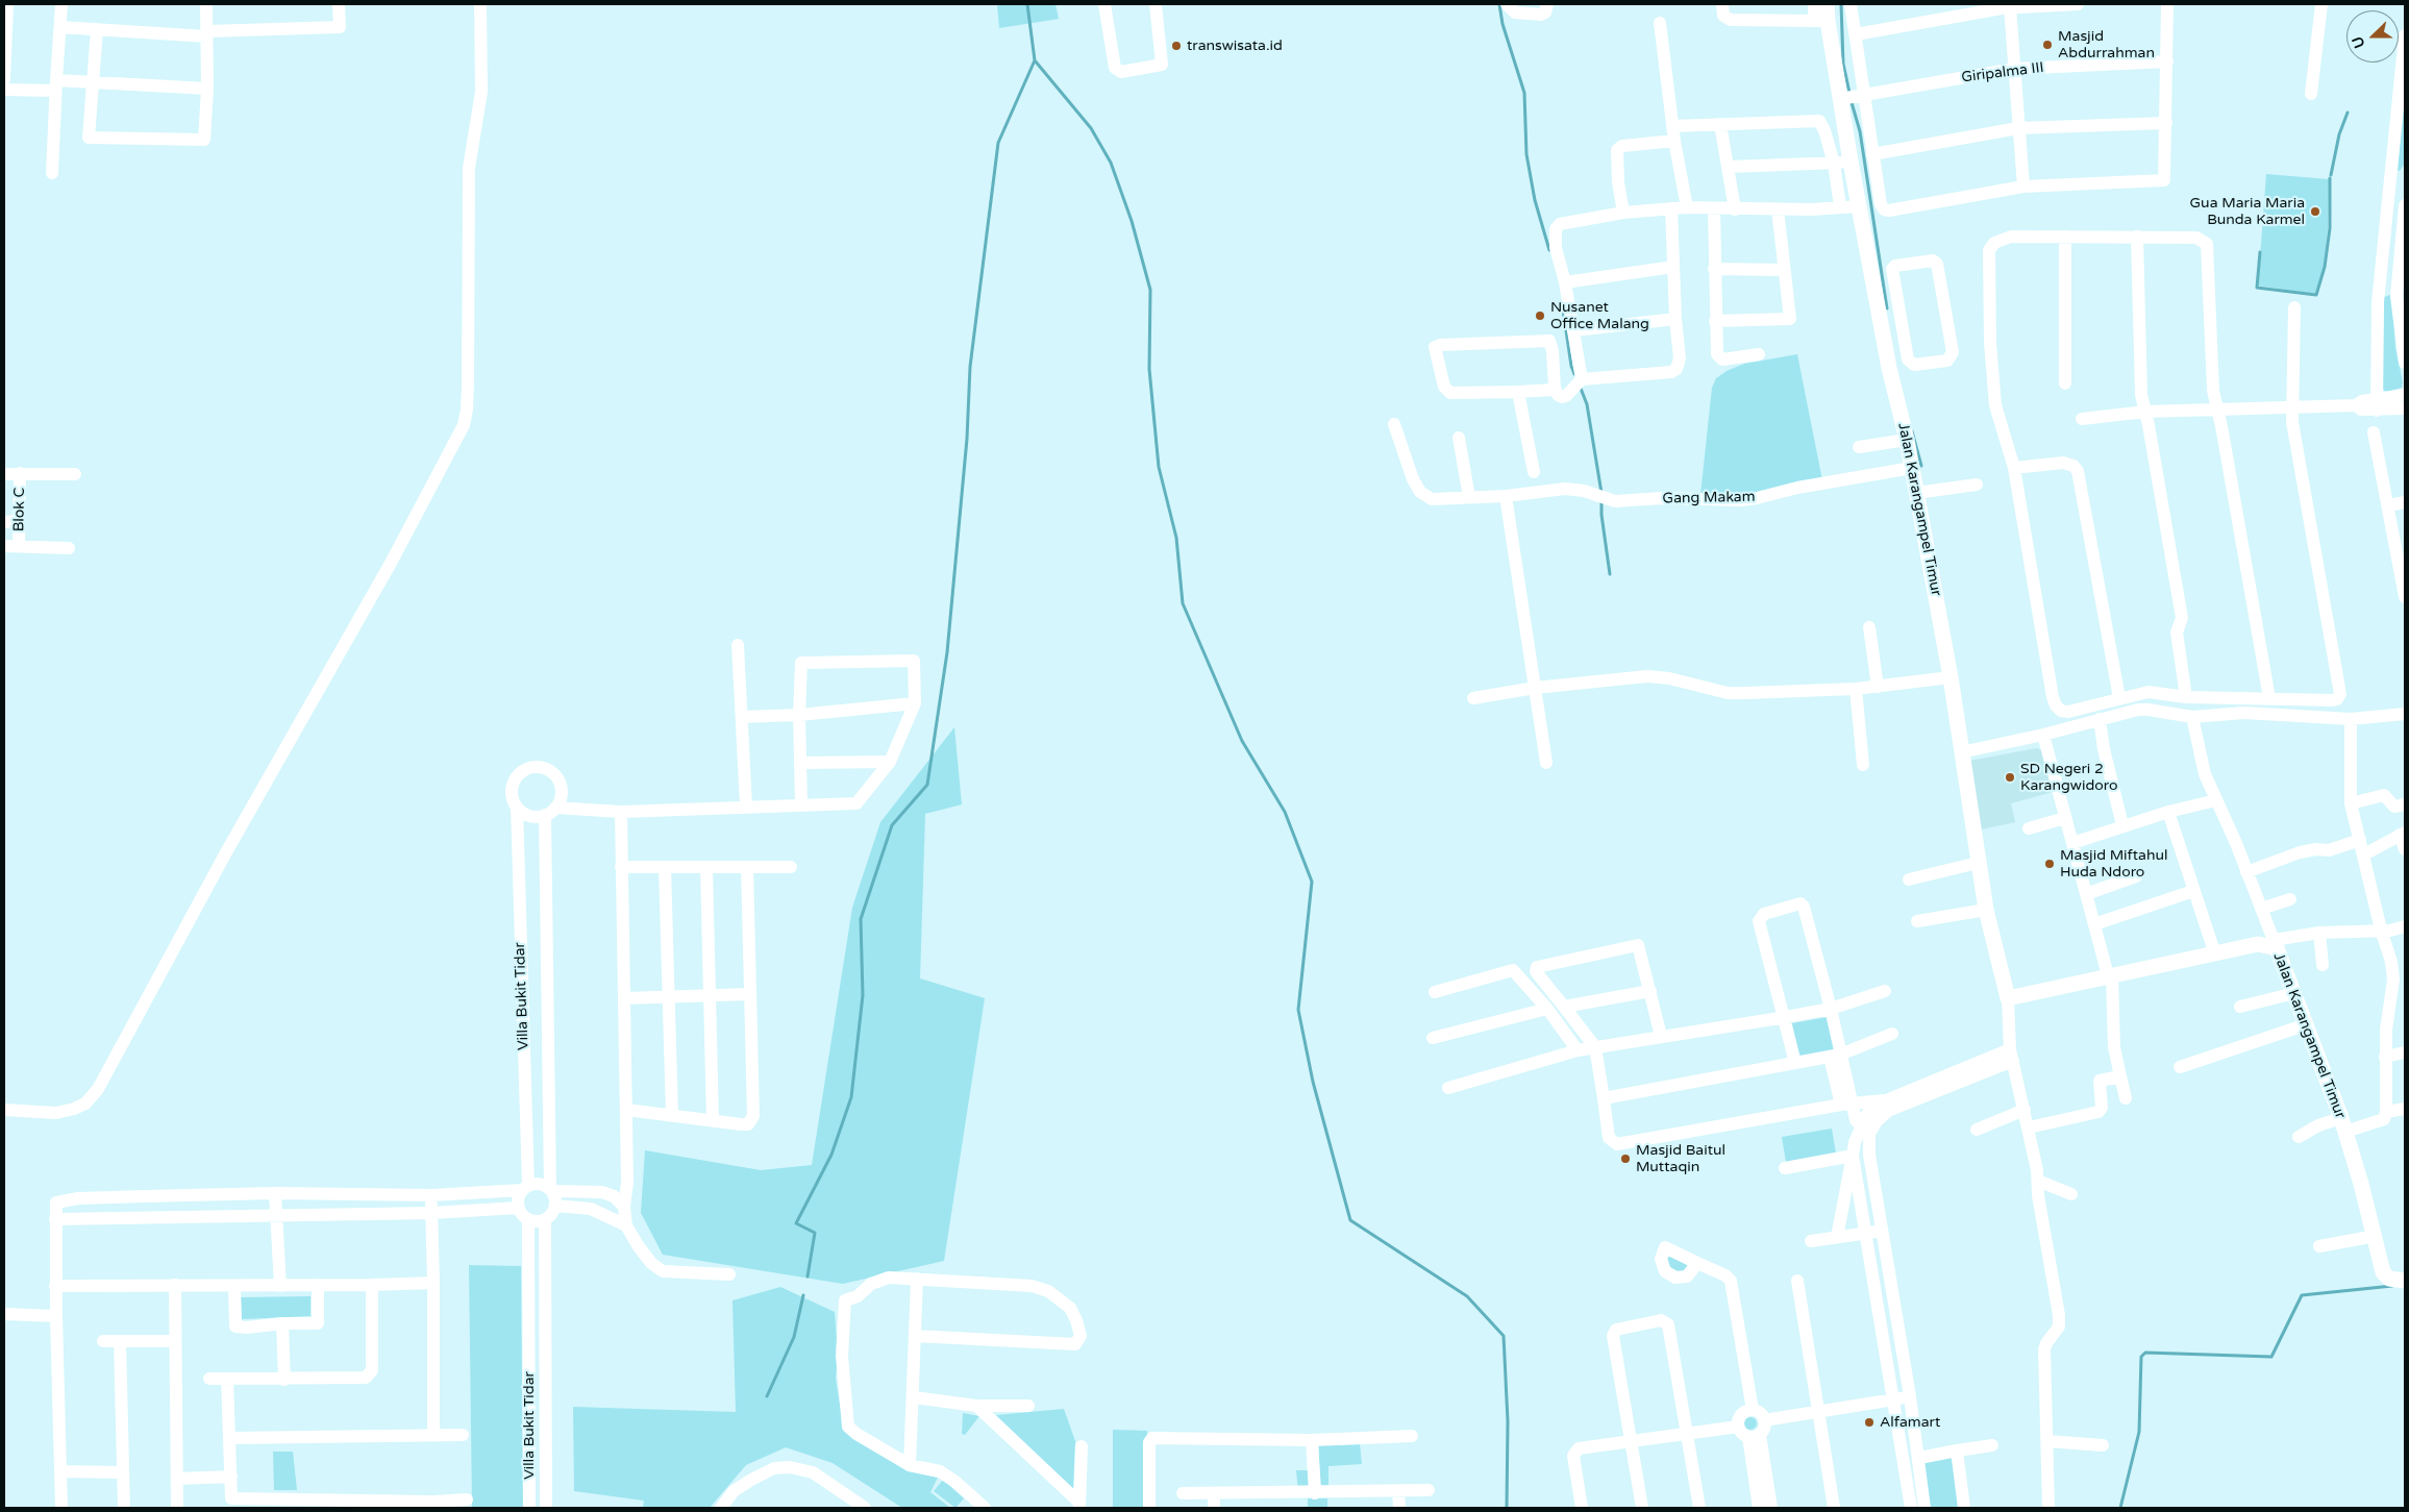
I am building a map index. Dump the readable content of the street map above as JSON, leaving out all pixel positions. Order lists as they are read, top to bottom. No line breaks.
{"streets":{"street":["Giripalma III","Gang Makam","Blok C","Jalan Karangampel Timur","Villa Bukit Tidar"]},"crossings":[["Giripalma III","Jalan Karangampel Timur"],["Gang Makam","Jalan Karangampel Timur"]],"places":["Masjid Abdurrahman","transwisata.id","Gua Maria Maria Bunda Karmel","Nusanet Office Malang","SD Negeri 2 Karangwidoro","Masjid Miftahul Huda Ndoro","Masjid Baitul Muttaqin","Alfamart"],"north":"left"}
